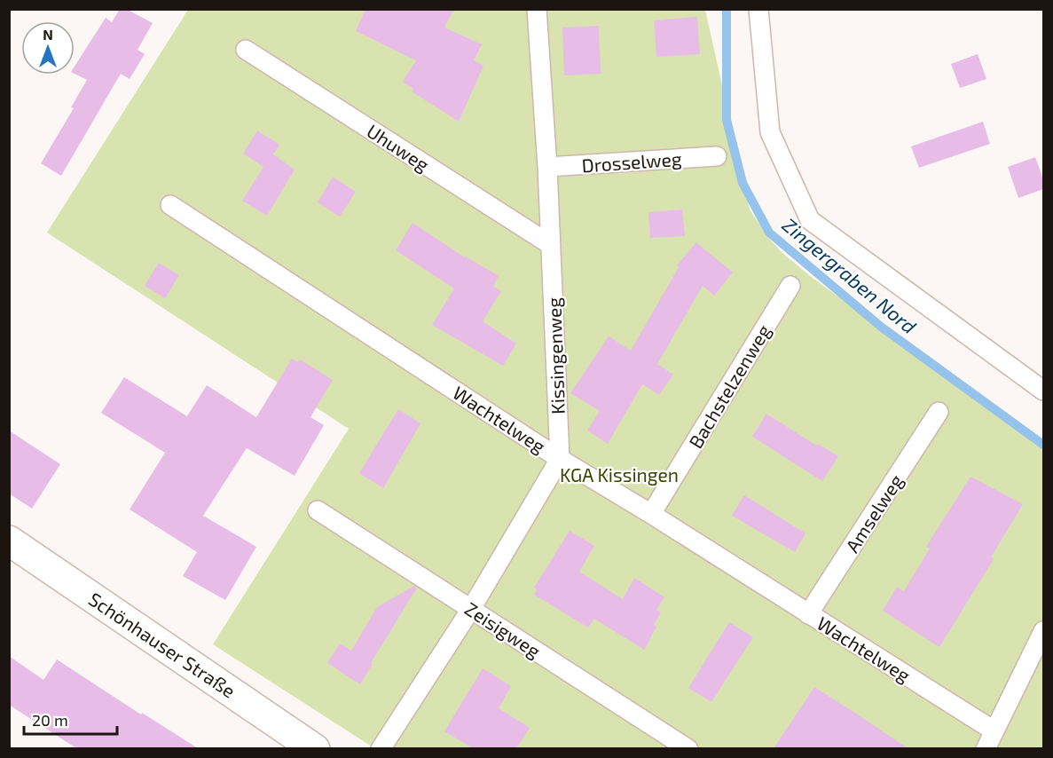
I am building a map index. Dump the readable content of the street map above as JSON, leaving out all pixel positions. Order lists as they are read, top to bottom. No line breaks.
{"streets":{"street":["Schönhauser Straße"],"lane":["Uhuweg","Drosselweg","Kissingenweg","Bachstelzenweg","Wachtelweg","Amselweg","Zeisigweg"]},"crossings":[["Uhuweg","Kissingenweg"],["Drosselweg","Kissingenweg"],["Kissingenweg","Wachtelweg"],["Bachstelzenweg","Wachtelweg"],["Wachtelweg","Amselweg"]],"water":["Zingergraben Nord"],"parks":["KGA Kissingen"],"scale_bar":"20 m","north":"top"}
